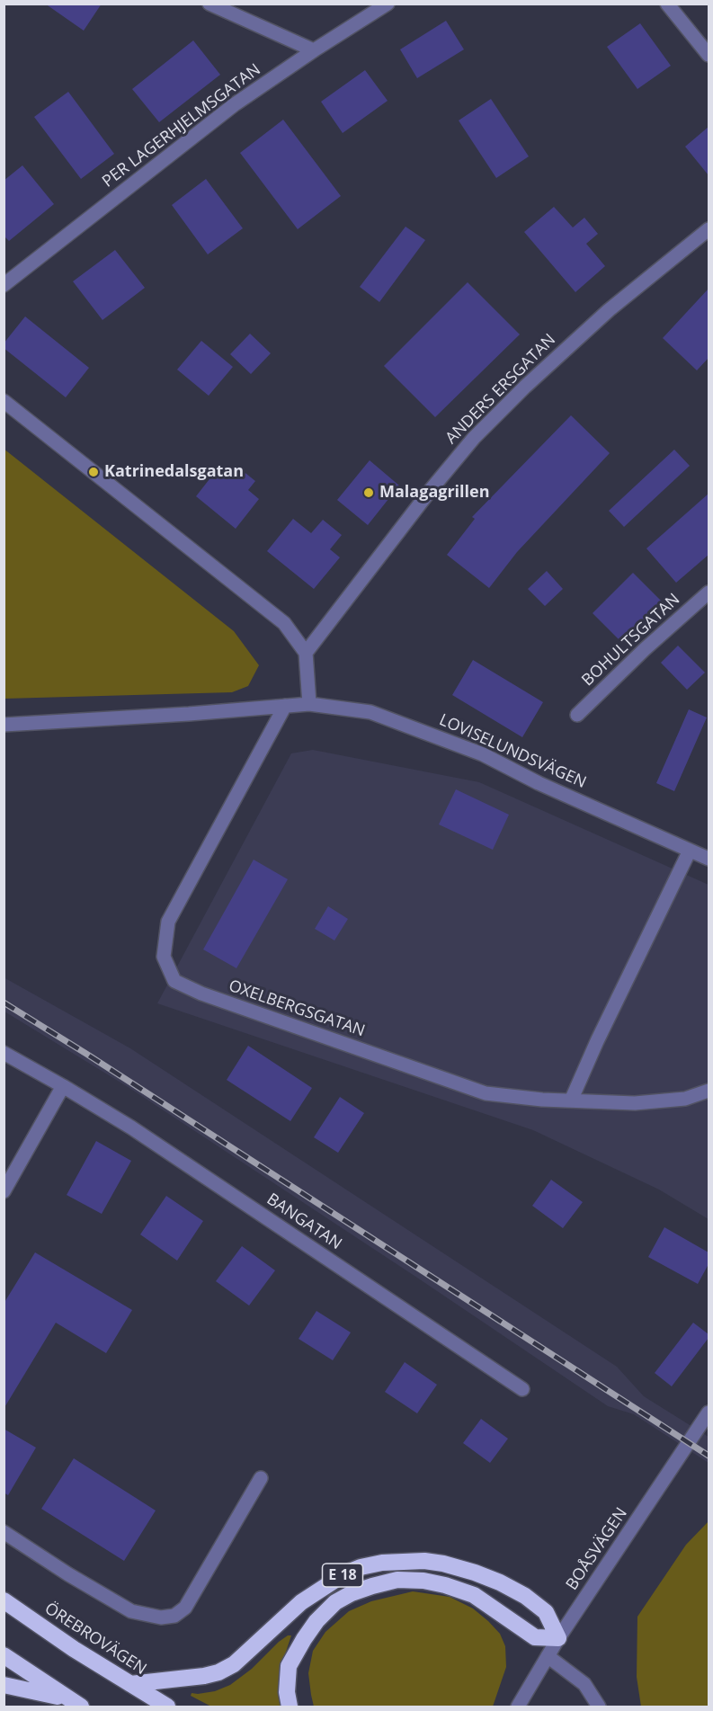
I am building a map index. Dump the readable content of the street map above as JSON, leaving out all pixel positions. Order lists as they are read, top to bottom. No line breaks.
{"streets":{"highway":["E 18","ÖREBROVÄGEN"],"street":["PER LAGERHJELMSGATAN","ANDERS ERSGATAN","BOHULTSGATAN","LOVISELUNDSVÄGEN","OXELBERGSGATAN","BANGATAN","BOÅSVÄGEN"]},"crossings":[["LOVISELUNDSVÄGEN","OXELBERGSGATAN"],["BOÅSVÄGEN","E 18"],["E 18","ÖREBROVÄGEN"]],"places":["Katrinedalsgatan","Malagagrillen"]}
